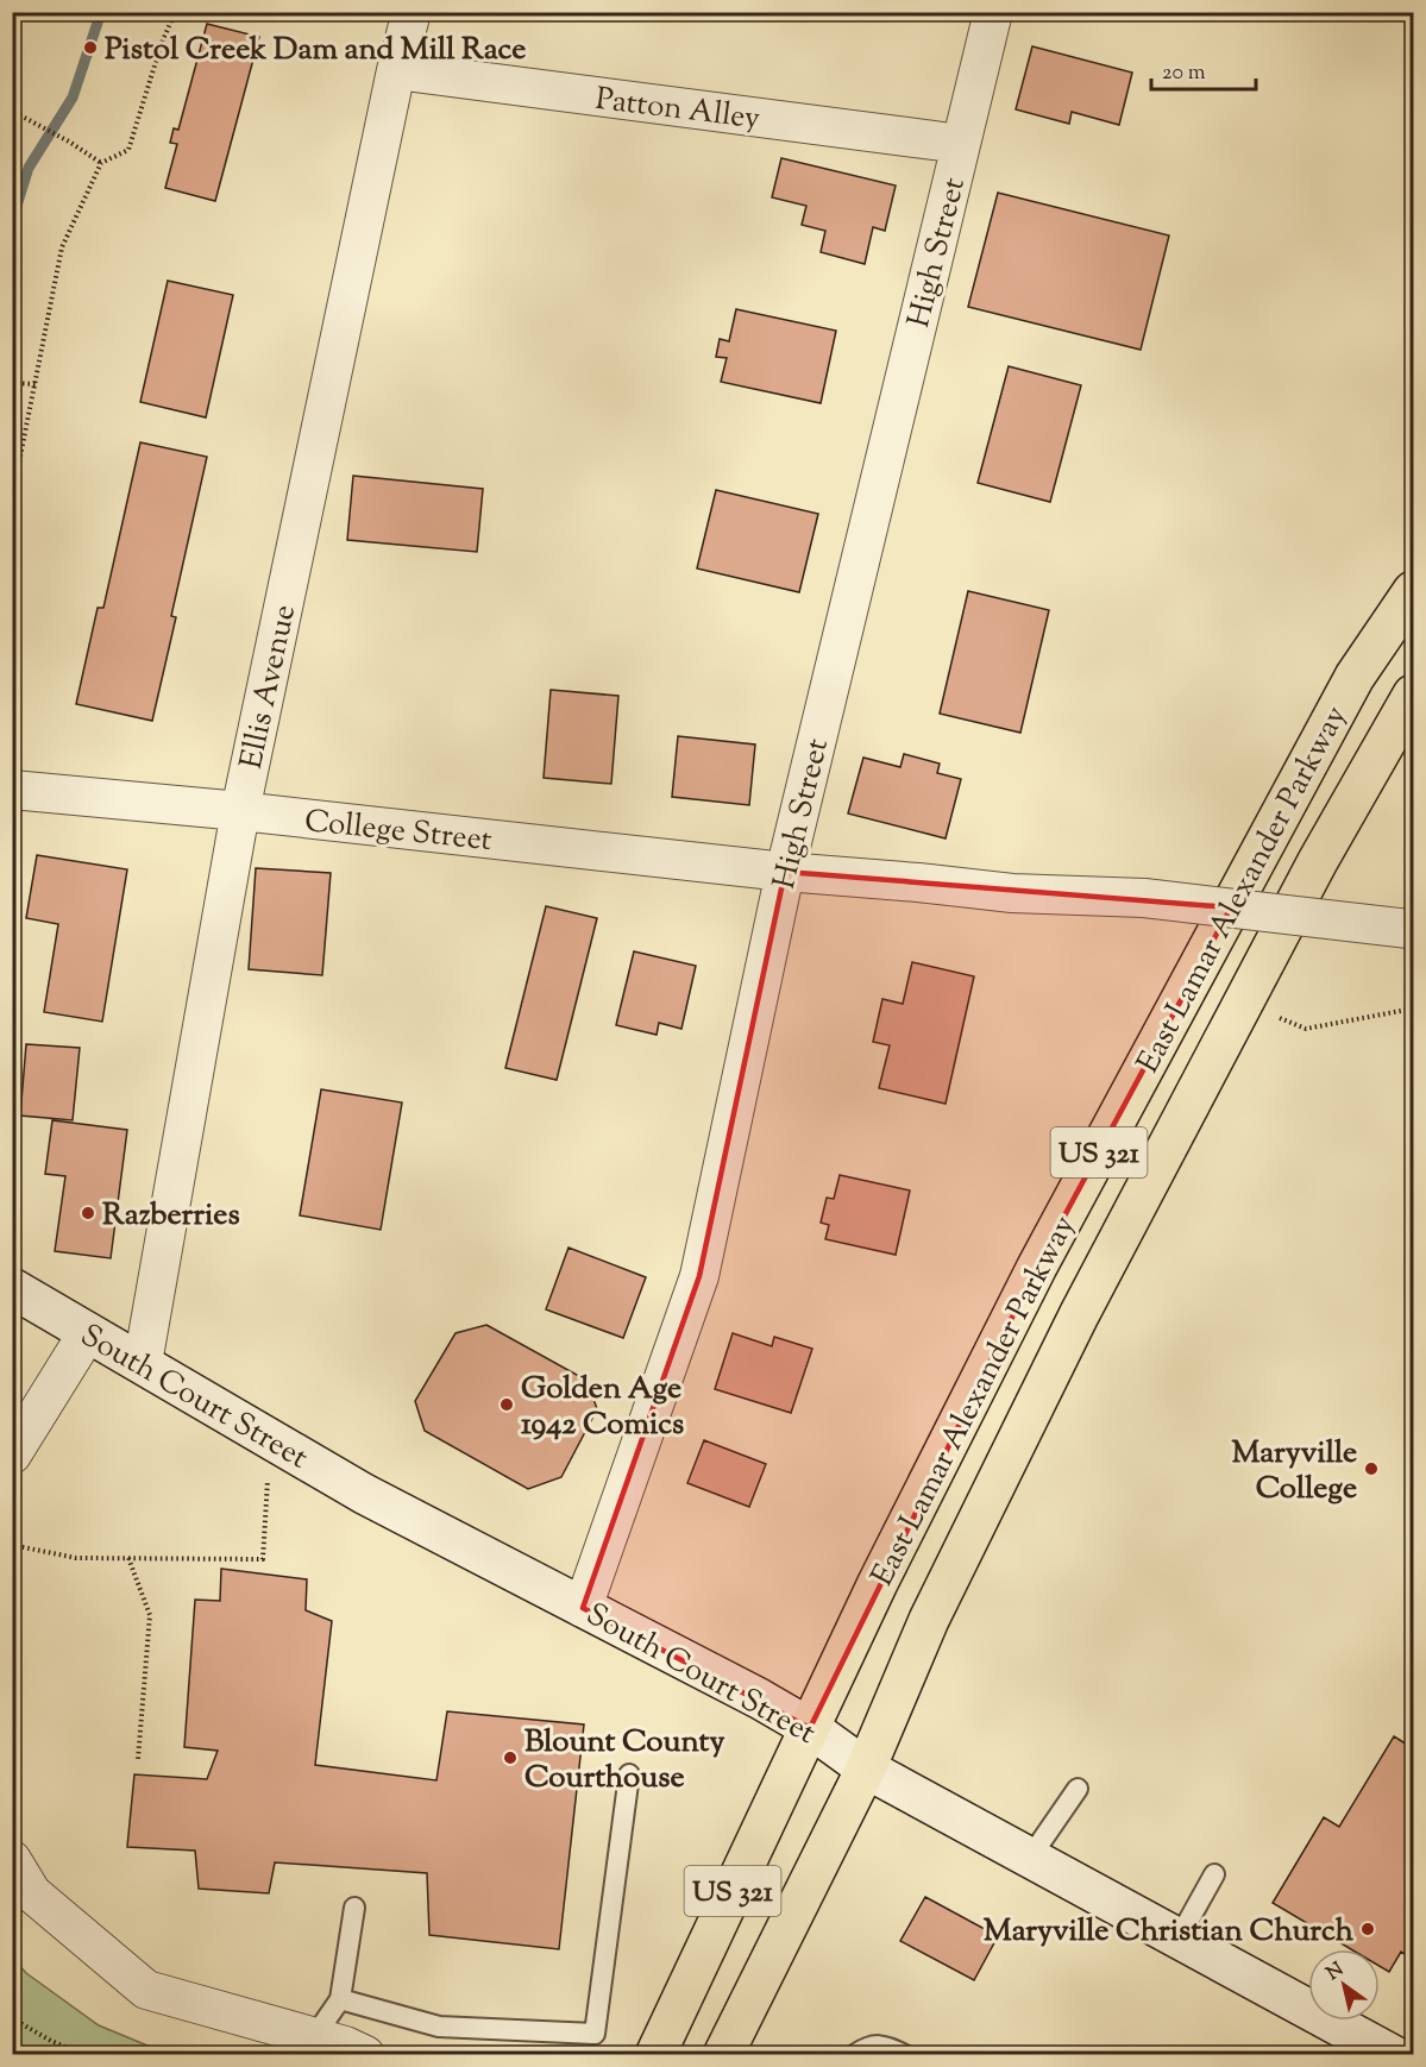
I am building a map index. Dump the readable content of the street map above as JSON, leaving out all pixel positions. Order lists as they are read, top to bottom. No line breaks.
{"streets":{"highway":["East Lamar Alexander Parkway","US 321"],"street":["Patton Alley","High Street","Ellis Avenue","College Street","South Court Street"]},"crossings":[["Patton Alley","High Street"],["Patton Alley","Ellis Avenue"],["High Street","College Street"],["High Street","South Court Street"],["Ellis Avenue","College Street"],["Ellis Avenue","South Court Street"],["East Lamar Alexander Parkway","US 321"],["East Lamar Alexander Parkway","South Court Street"],["US 321","South Court Street"]],"places":["Pistol Creek Dam and Mill Race","Razberries","Golden Age 1942 Comics","Maryville College","Blount County Courthouse","Maryville Christian Church"],"scale_bar":"20 m","north":"top left"}
